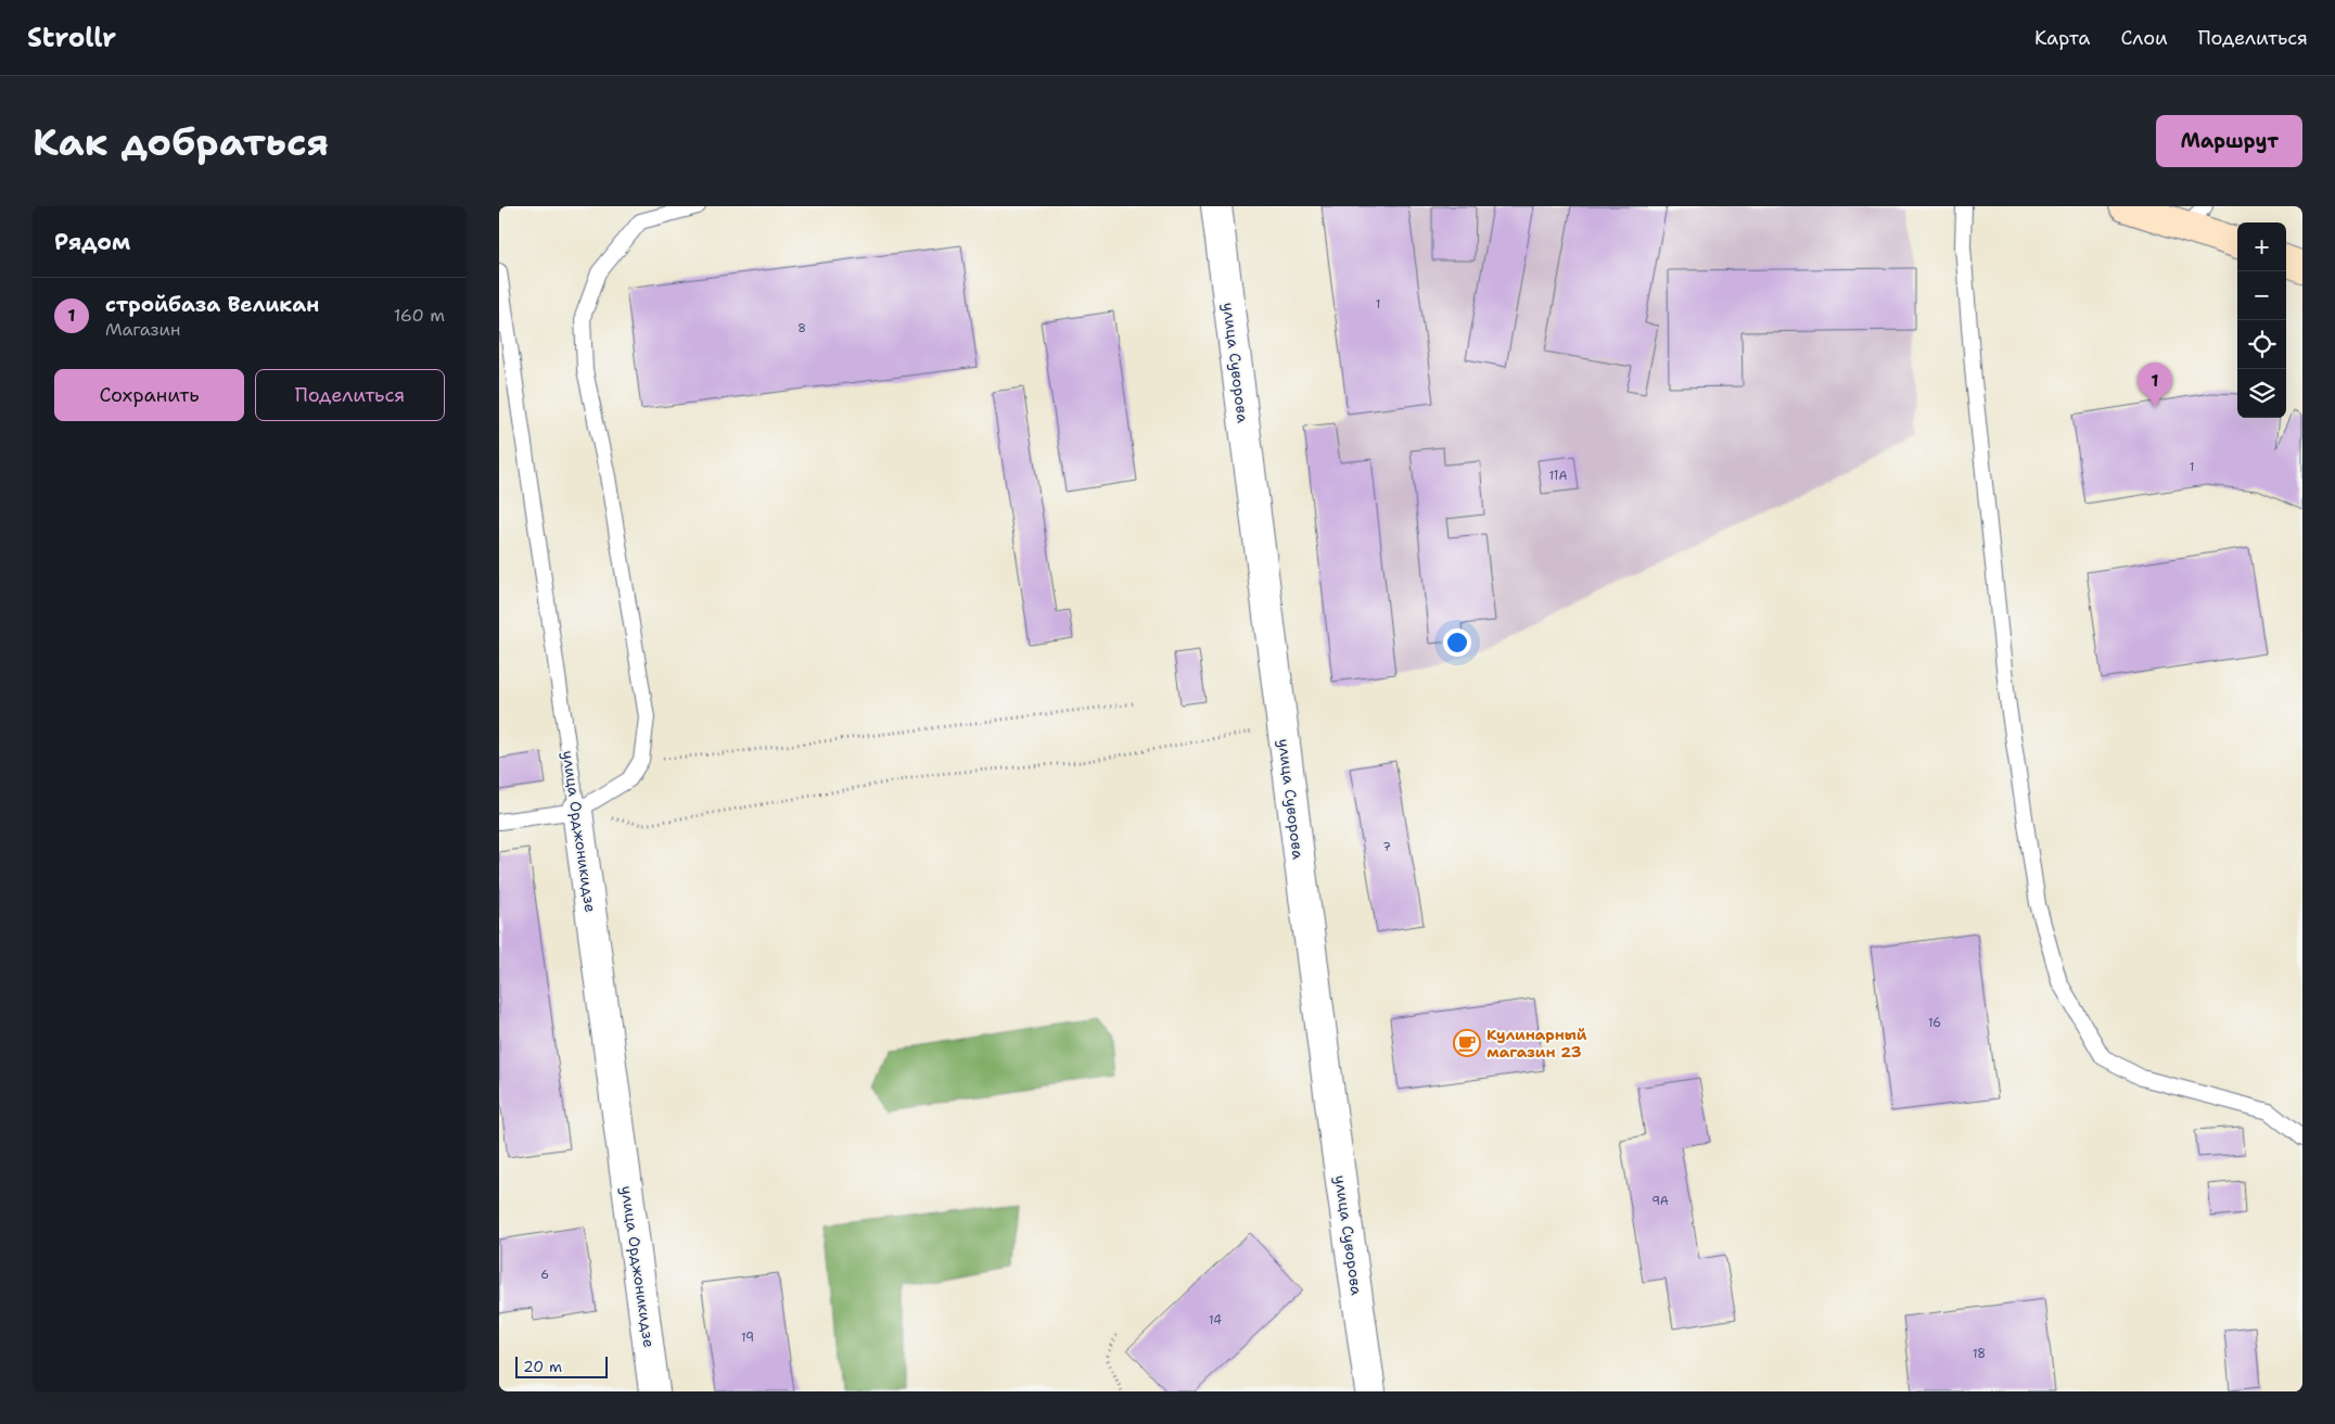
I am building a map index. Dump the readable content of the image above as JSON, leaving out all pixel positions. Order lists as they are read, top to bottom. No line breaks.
{"streets":{"street":["улица Суворова","улица Орджоникидзе"]},"places":{"cafe":["Кулинарный магазин 23"]},"house_numbers":["1","8","1","11А","7","16","9А","6","14","19","18"],"scale_bar":"20 m","page":{"header":"Strollr","nav":["Карта","Слои","Поделиться"],"buttons":["Маршрут",["Сохранить","Поделиться"]],"title":"Как добраться","heading":"Рядом","map_buttons":["+","−"],"list":[{"mark":"1","name":"стройбаза Великан","note":"Магазин","value":"160 m"}],"pins":"1","scale":"20 m"}}
